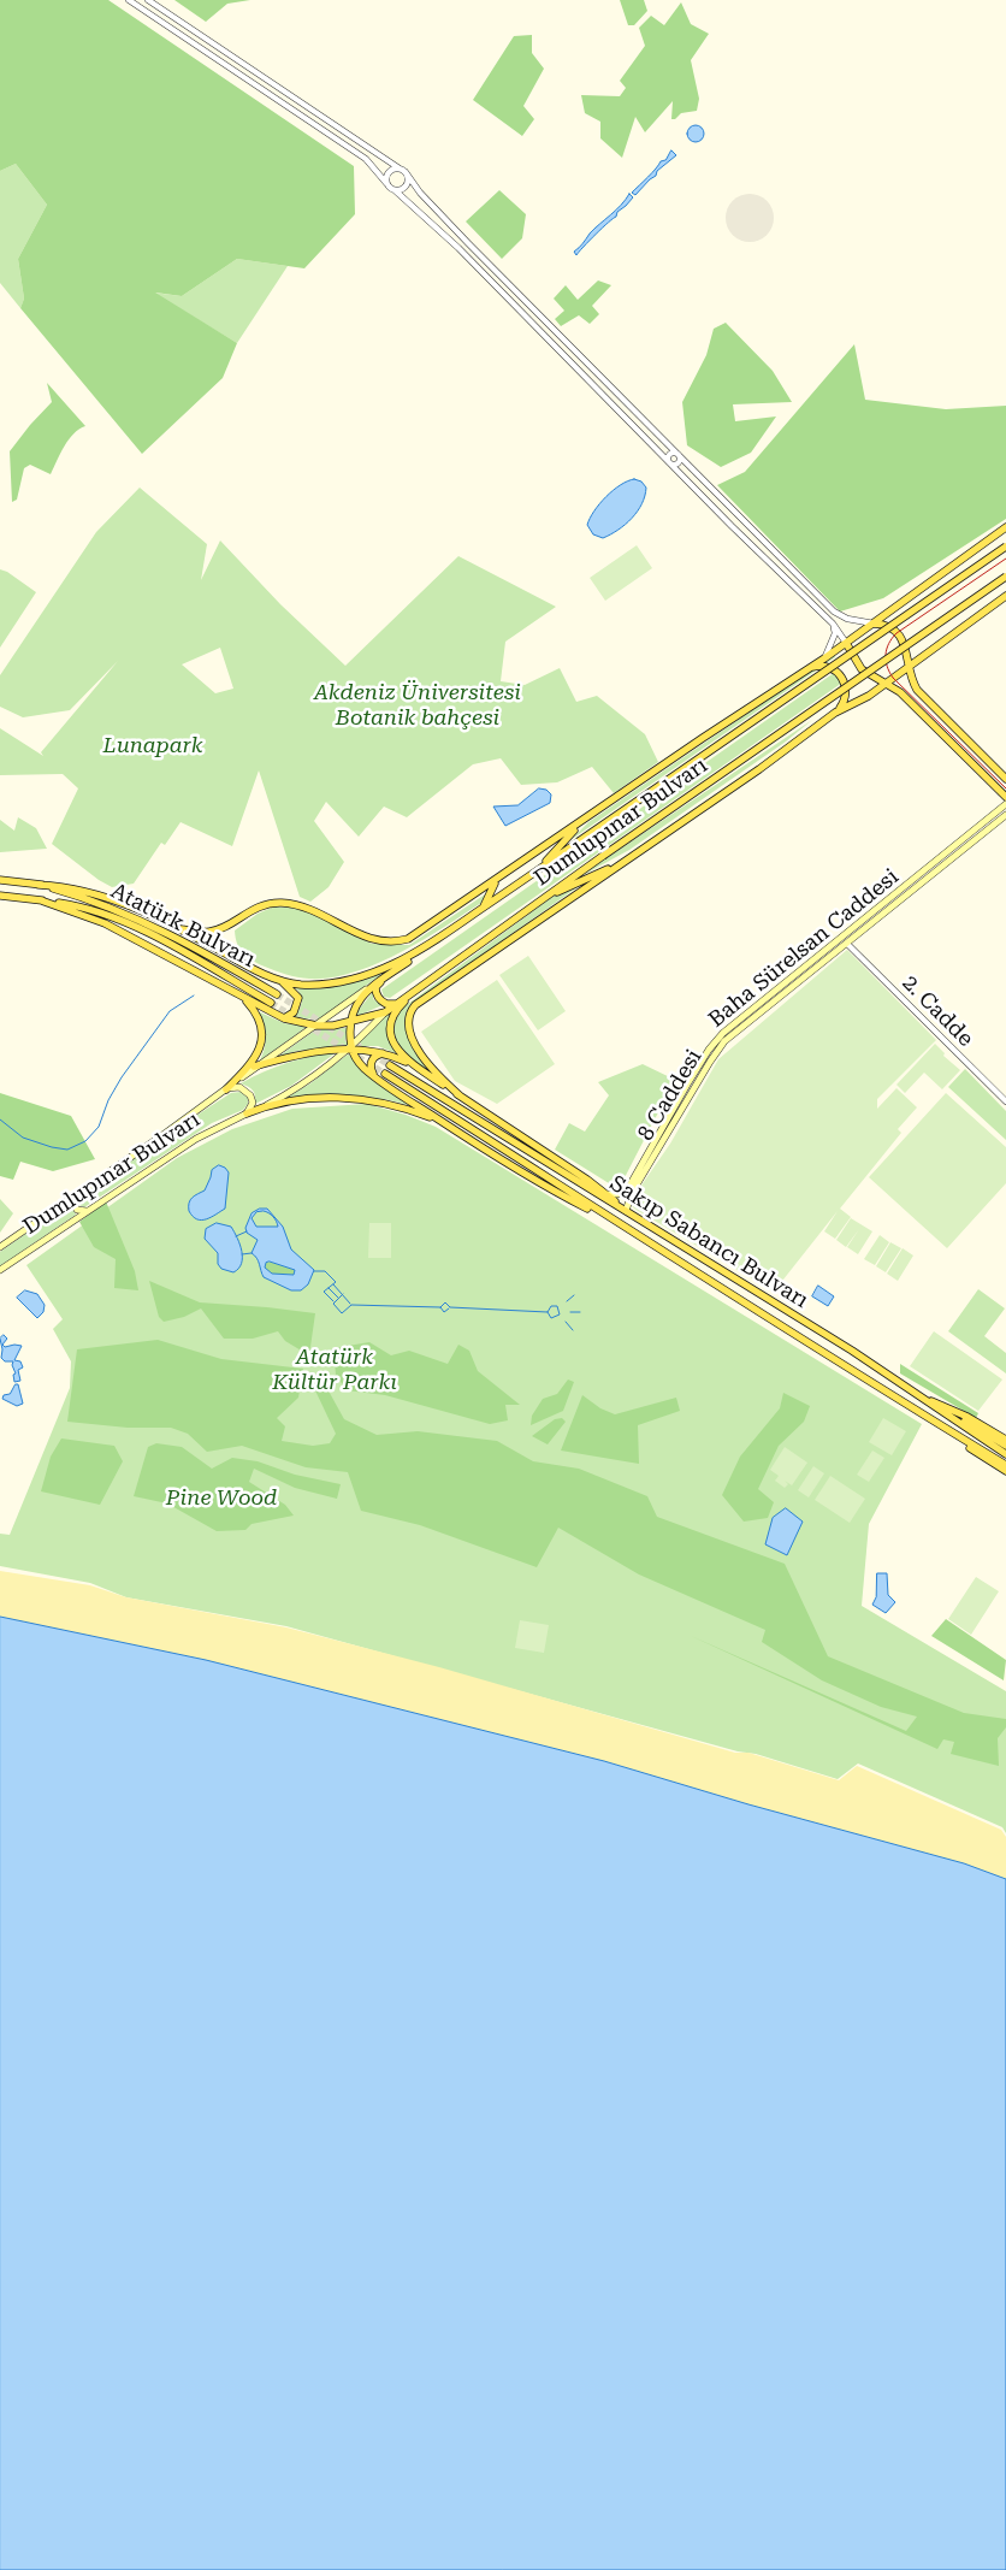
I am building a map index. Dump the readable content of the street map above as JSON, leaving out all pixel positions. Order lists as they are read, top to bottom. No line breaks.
{"streets":{"main road":["Dumlupınar Bulvarı","Atatürk Bulvarı","Baha Sürelsan Caddesi","8 Caddesi","Sakıp Sabancı Bulvarı"],"street":["2. Cadde"]},"crossings":[["Dumlupınar Bulvarı","Atatürk Bulvarı"],["Baha Sürelsan Caddesi","2. Cadde"],["Baha Sürelsan Caddesi","8 Caddesi"],["2. Cadde","8 Caddesi"],["8 Caddesi","Sakıp Sabancı Bulvarı"]],"parks":["Akdeniz Üniversitesi Botanik bahçesi","Lunapark","Atatürk Kültür Parkı","Pine Wood"]}
